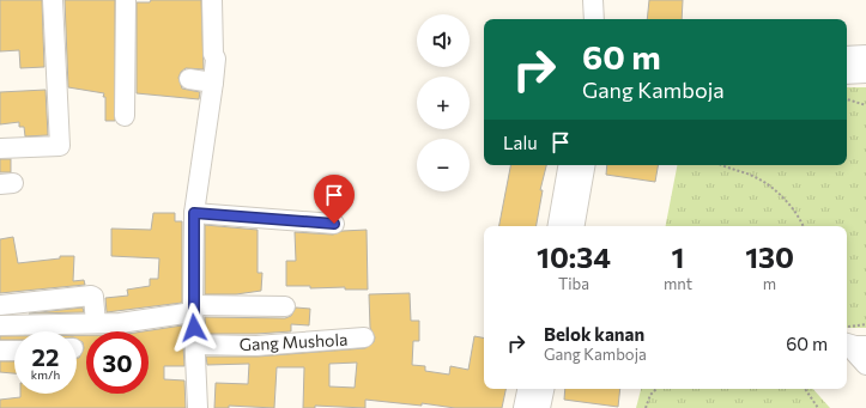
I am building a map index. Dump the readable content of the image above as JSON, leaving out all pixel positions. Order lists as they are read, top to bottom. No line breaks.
{"streets":{"street":["Gang Mushola"]},"page":{"map_buttons":["+","−"],"turn":["60 m","Gang Kamboja"],"then":"Lalu","eta":["10:34","Tiba","1","mnt","130","m"],"list":[{"name":"Belok kanan","note":"Gang Kamboja","value":"60 m"}],"speed":"22 km/h","limit":"30"}}
